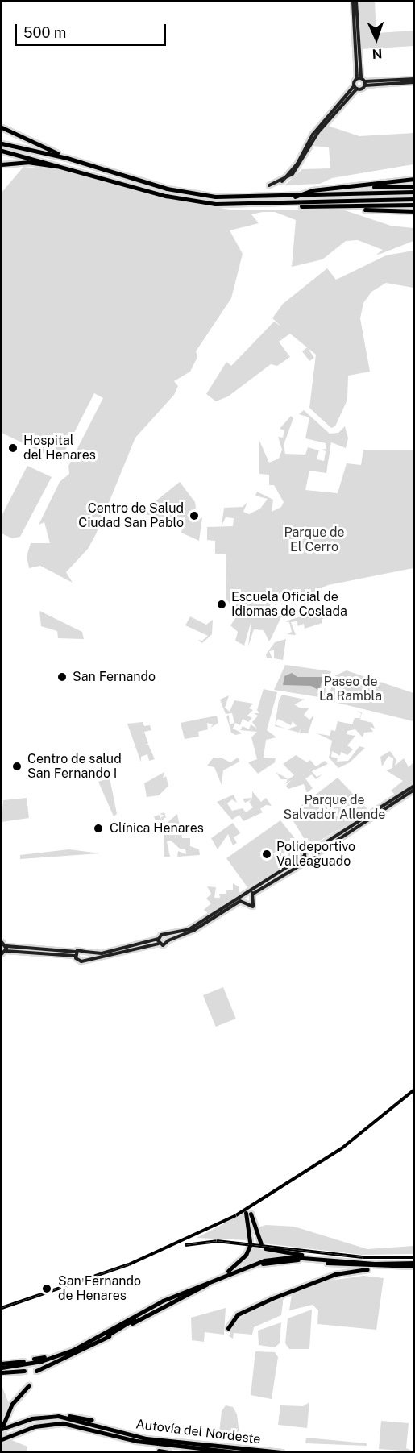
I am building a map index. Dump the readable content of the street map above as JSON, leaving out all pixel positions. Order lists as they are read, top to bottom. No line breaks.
{"streets":{"highway":["Autovía del Nordeste"]},"parks":["Parque de El Cerro","Paseo de La Rambla","Parque de Salvador Allende"],"places":["Hospital del Henares","Centro de Salud Ciudad San Pablo","Escuela Oficial de Idiomas de Coslada","San Fernando","Centro de salud San Fernando I","Clínica Henares","Polideportivo Valleaguado","San Fernando de Henares"],"scale_bar":"500 m","north":"bottom"}
